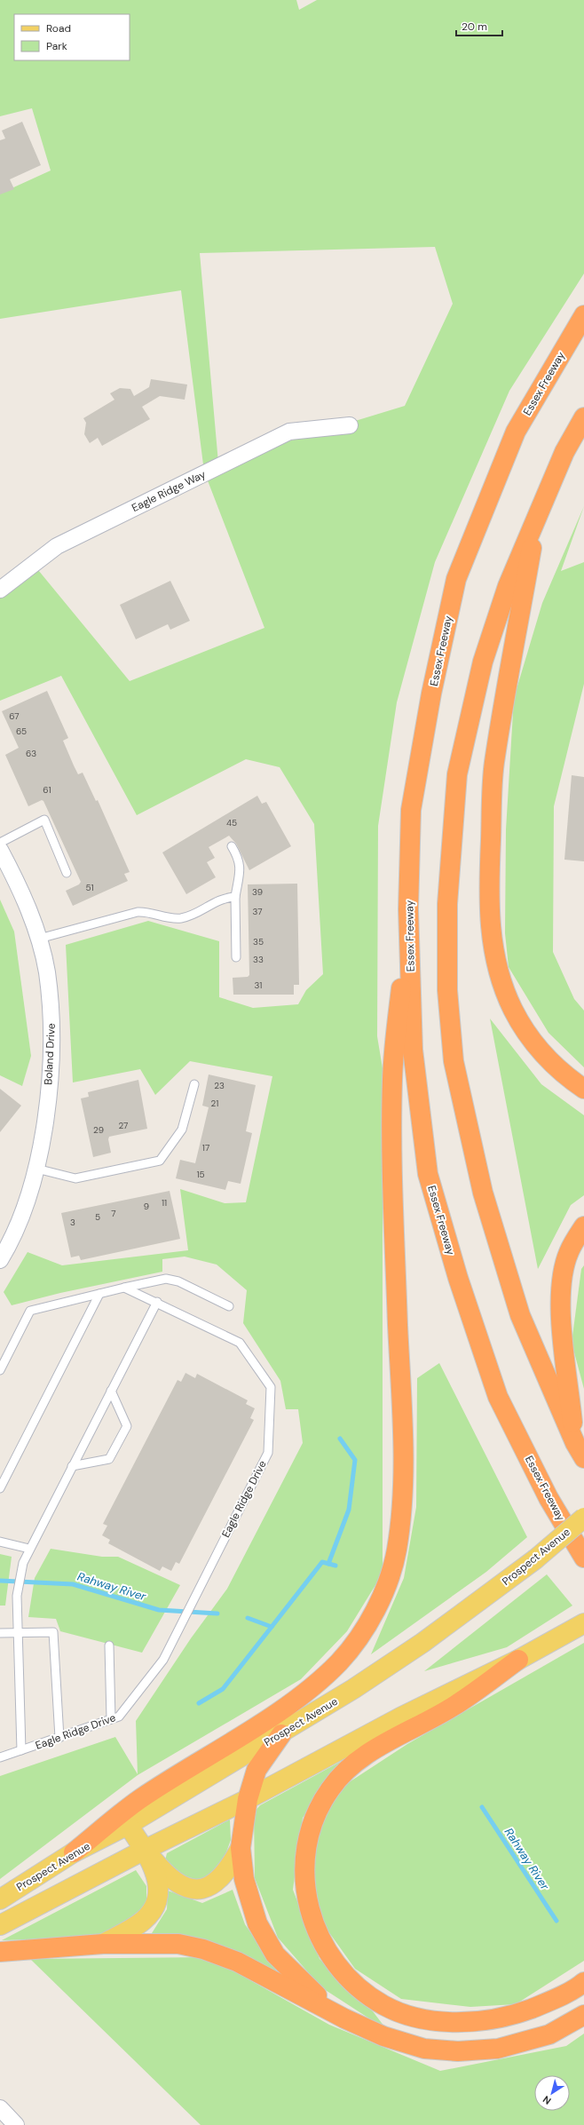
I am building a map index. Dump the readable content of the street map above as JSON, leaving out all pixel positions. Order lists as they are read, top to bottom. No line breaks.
{"streets":{"highway":["Essex Freeway"],"main road":["Prospect Avenue"],"street":["Eagle Ridge Way","Boland Drive"],"lane":["Eagle Ridge Drive"]},"water":["Rahway River"],"house_numbers":["67","65","63","61","45","51","39","37","35","33","31","23","21","27","29","17","15","11","9","7","5","3"],"legend":["Road","Park"],"scale_bar":"20 m","north":"bottom left"}
